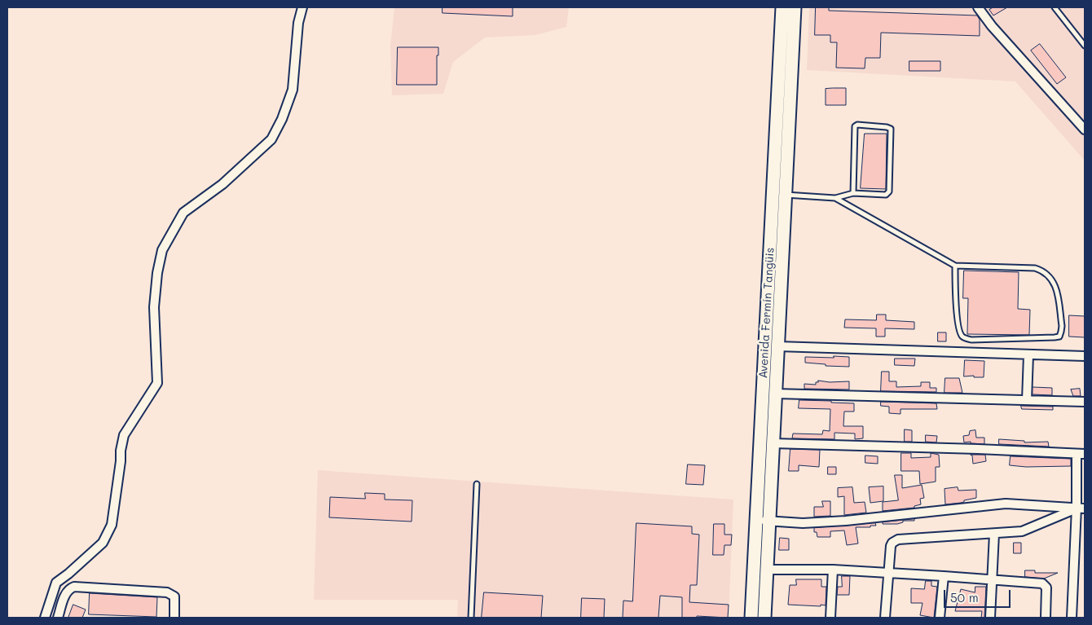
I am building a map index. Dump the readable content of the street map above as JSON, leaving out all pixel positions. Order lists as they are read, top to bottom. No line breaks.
{"streets":{"main road":["Avenida Fermín Tangüis"]},"scale_bar":"50 m"}
